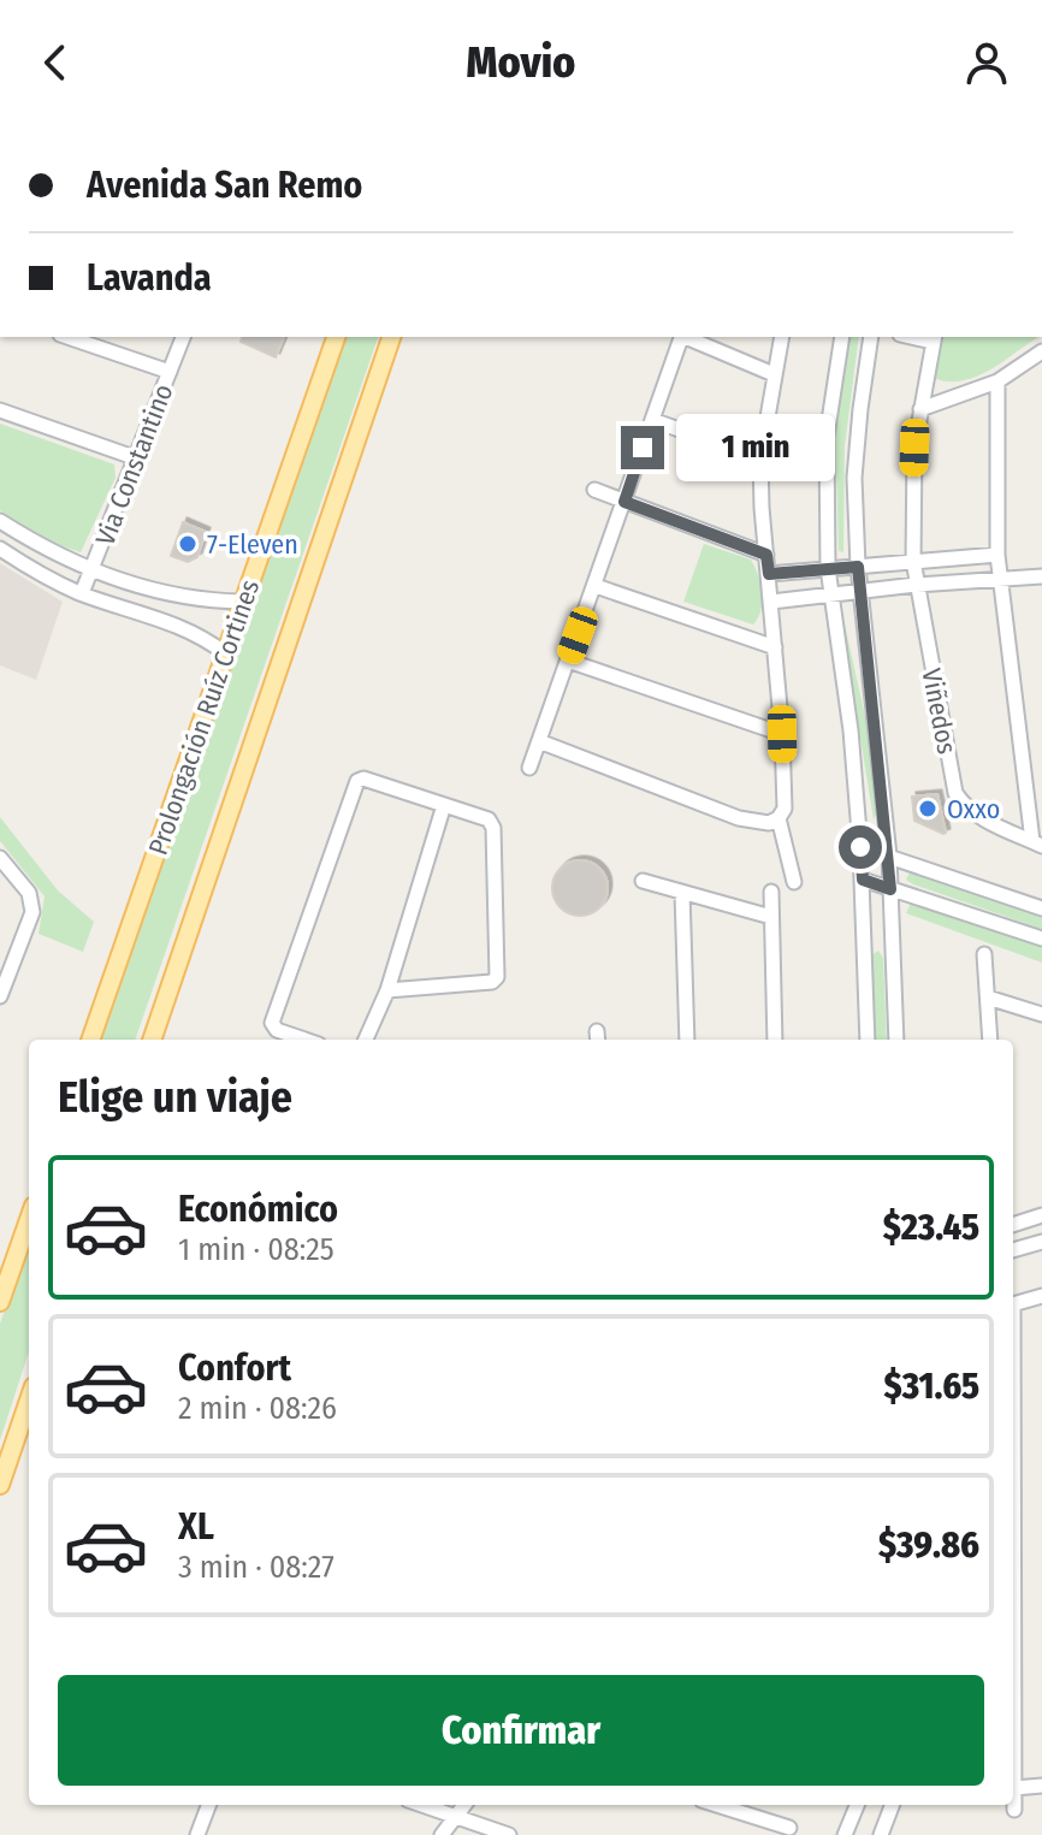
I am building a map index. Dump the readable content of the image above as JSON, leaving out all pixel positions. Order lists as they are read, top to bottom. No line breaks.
{"streets":{"main road":["Prolongación Ruíz Cortines"],"street":["Via Constantino","Viñedos"]},"places":["7-Eleven","Oxxo"],"page":{"header":"Movio","banner":["Avenida San Remo","Lavanda"],"bubble":"1 min","heading":"Elige un viaje","list":[{"name":"Económico","note":"1 min · 08:25","value":"$23.45"},{"name":"Confort","note":"2 min · 08:26","value":"$31.65"},{"name":"XL","note":"3 min · 08:27","value":"$39.86"}],"buttons":"Confirmar"}}
